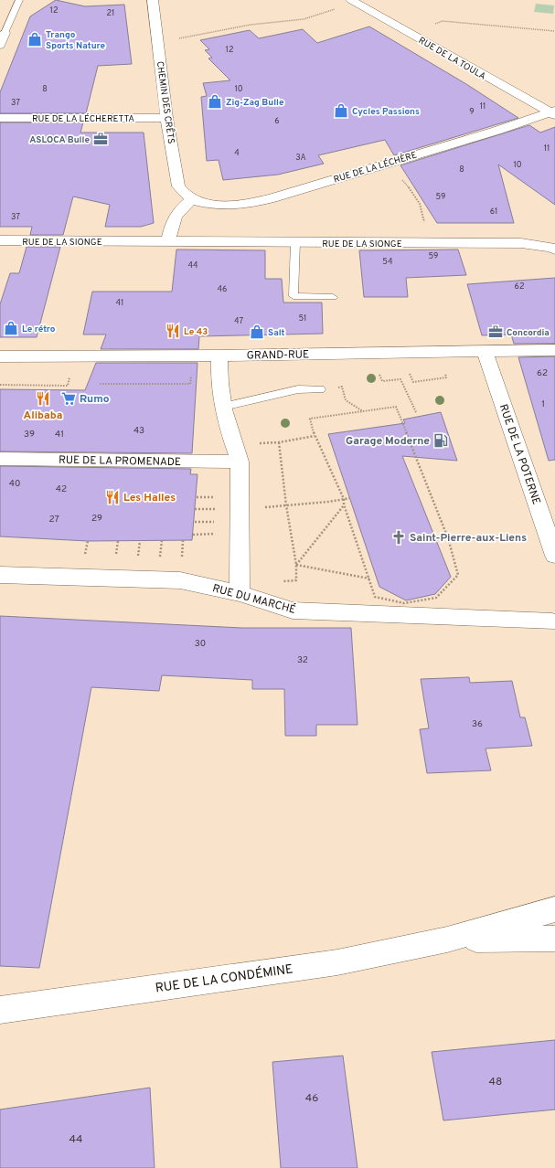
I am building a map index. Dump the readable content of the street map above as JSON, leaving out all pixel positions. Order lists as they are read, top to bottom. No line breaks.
{"streets":{"street":["RUE DE LA TOULA","CHEMIN DES CRÊTS","RUE DE LA LÉCHERETTA","RUE DE LA LÉCHÈRE","RUE DE LA SIONGE","GRAND-RUE","RUE DE LA POTERNE","RUE DE LA PROMENADE","RUE DU MARCHÉ","RUE DE LA CONDÉMINE"]},"crossings":[["RUE DE LA TOULA","RUE DE LA LÉCHÈRE"],["CHEMIN DES CRÊTS","RUE DE LA LÉCHERETTA"],["CHEMIN DES CRÊTS","RUE DE LA LÉCHÈRE"],["GRAND-RUE","RUE DE LA POTERNE"]],"places":{"shop":["Trango Sports Nature","Zig-Zag Bulle","Cycles Passions","Le rétro","Salt"],"office":["ASLOCA Bulle","Concordia"],"restaurant":["Le 43","Alibaba","Les Halles"],"supermarket":["Rumo"],"fuel station":["Garage Moderne"],"church":["Saint-Pierre-aux-Liens"]},"house_numbers":["12","21","12","8","10","37","11","9","6","11","4","3A","10","8","59","61","37","59","54","44","62","46","41","51","47","62","1","43","39","41","40","42","29","27","30","32","36","48","46","44"]}
